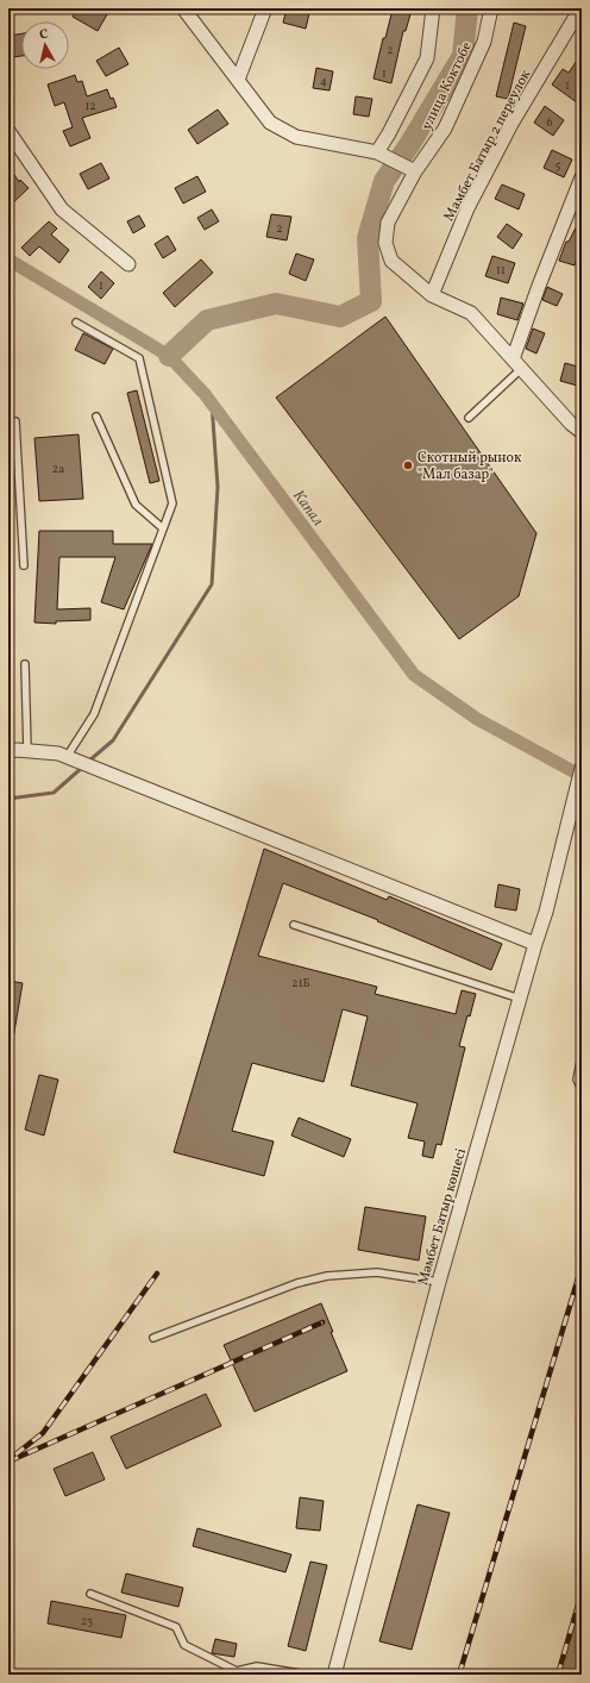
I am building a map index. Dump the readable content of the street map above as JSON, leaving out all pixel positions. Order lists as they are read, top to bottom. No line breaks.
{"streets":{"street":["улица Коктобе","Мамбет Батыр 2 переулок","Мәмбет Батыр көшесі"]},"crossings":[["улица Коктобе","Мамбет Батыр 2 переулок"]],"water":["Капал"],"places":["Скотный рынок \"Мал базар\""],"house_numbers":["2","1","4","1","12","6","5","2","11","1","2а","21Б","23"],"north":"top"}
